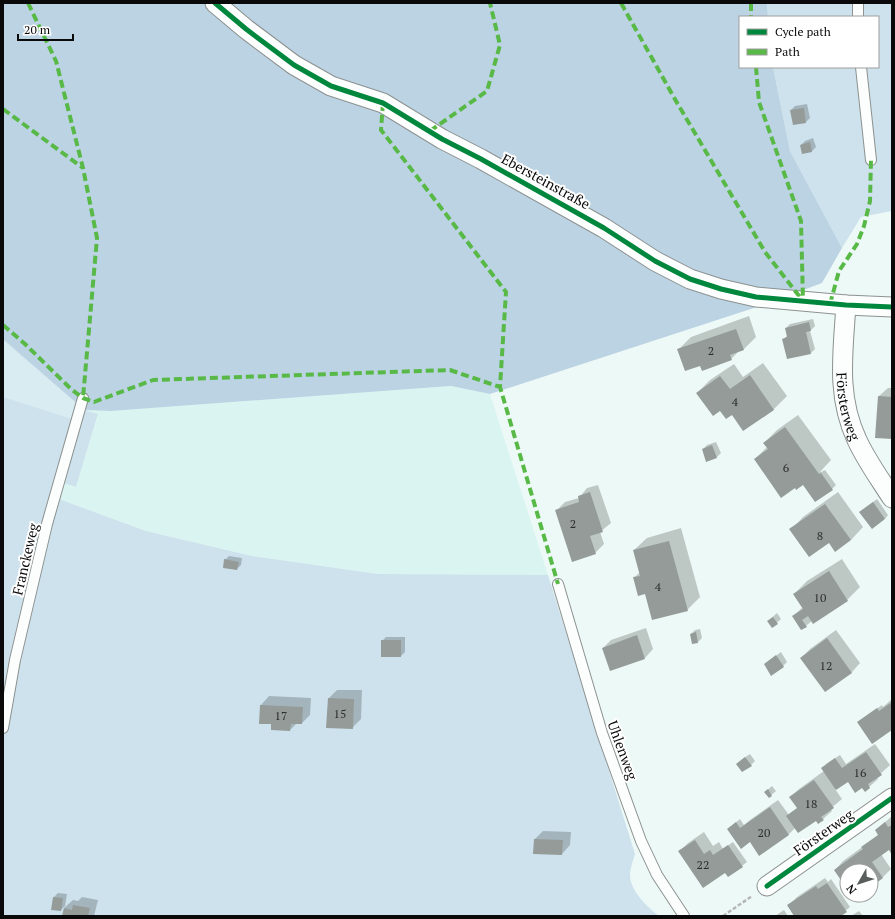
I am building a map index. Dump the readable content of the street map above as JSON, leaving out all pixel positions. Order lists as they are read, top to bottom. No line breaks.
{"streets":{"street":["Ebersteinstraße","Försterweg"],"lane":["Franckeweg","Uhlenweg"]},"crossings":[["Ebersteinstraße","Försterweg"]],"house_numbers":["2","4","6","2","8","4","10","12","15","17","16","18","20","22"],"legend":["Cycle path","Path"],"scale_bar":"20 m","north":"bottom left"}
